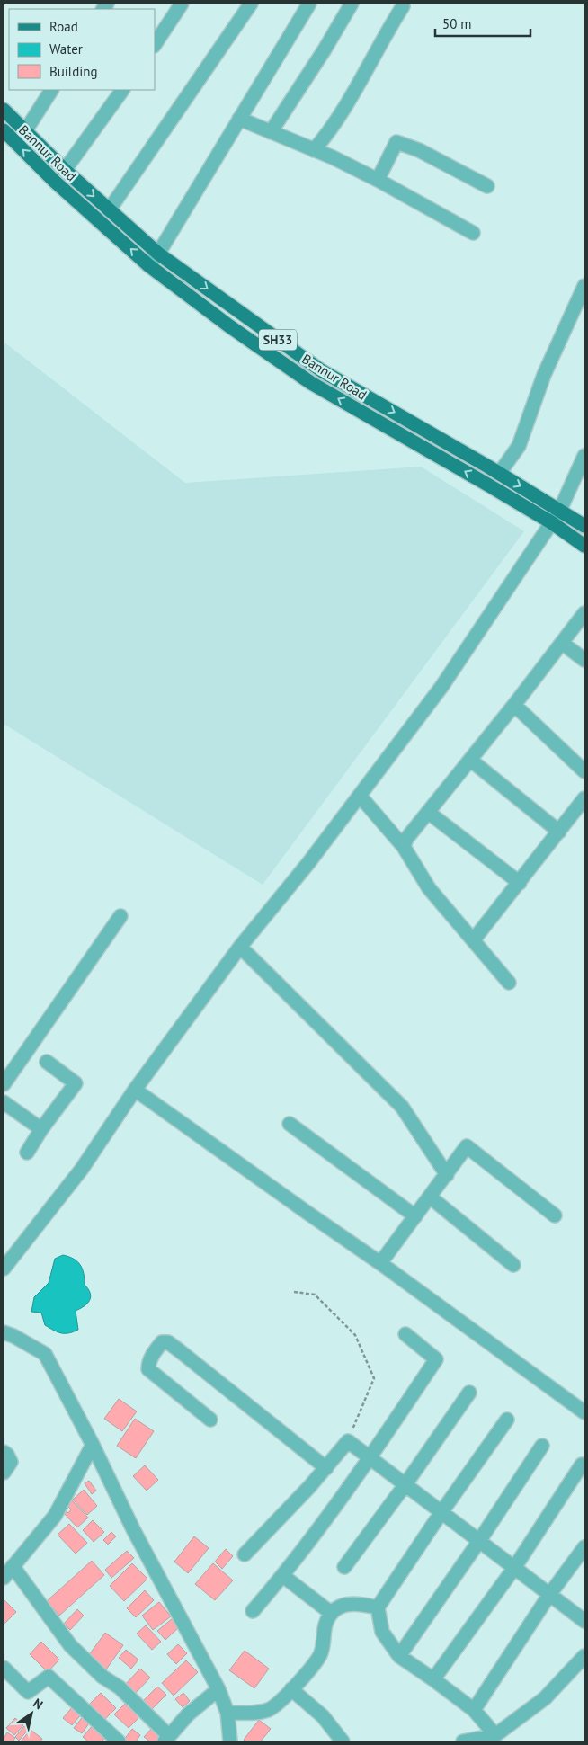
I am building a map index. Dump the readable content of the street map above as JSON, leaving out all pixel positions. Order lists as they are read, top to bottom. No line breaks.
{"streets":{"main road":["Bannur Road","SH33"]},"legend":["Road","Water","Building"],"scale_bar":"50 m","north":"top right"}
